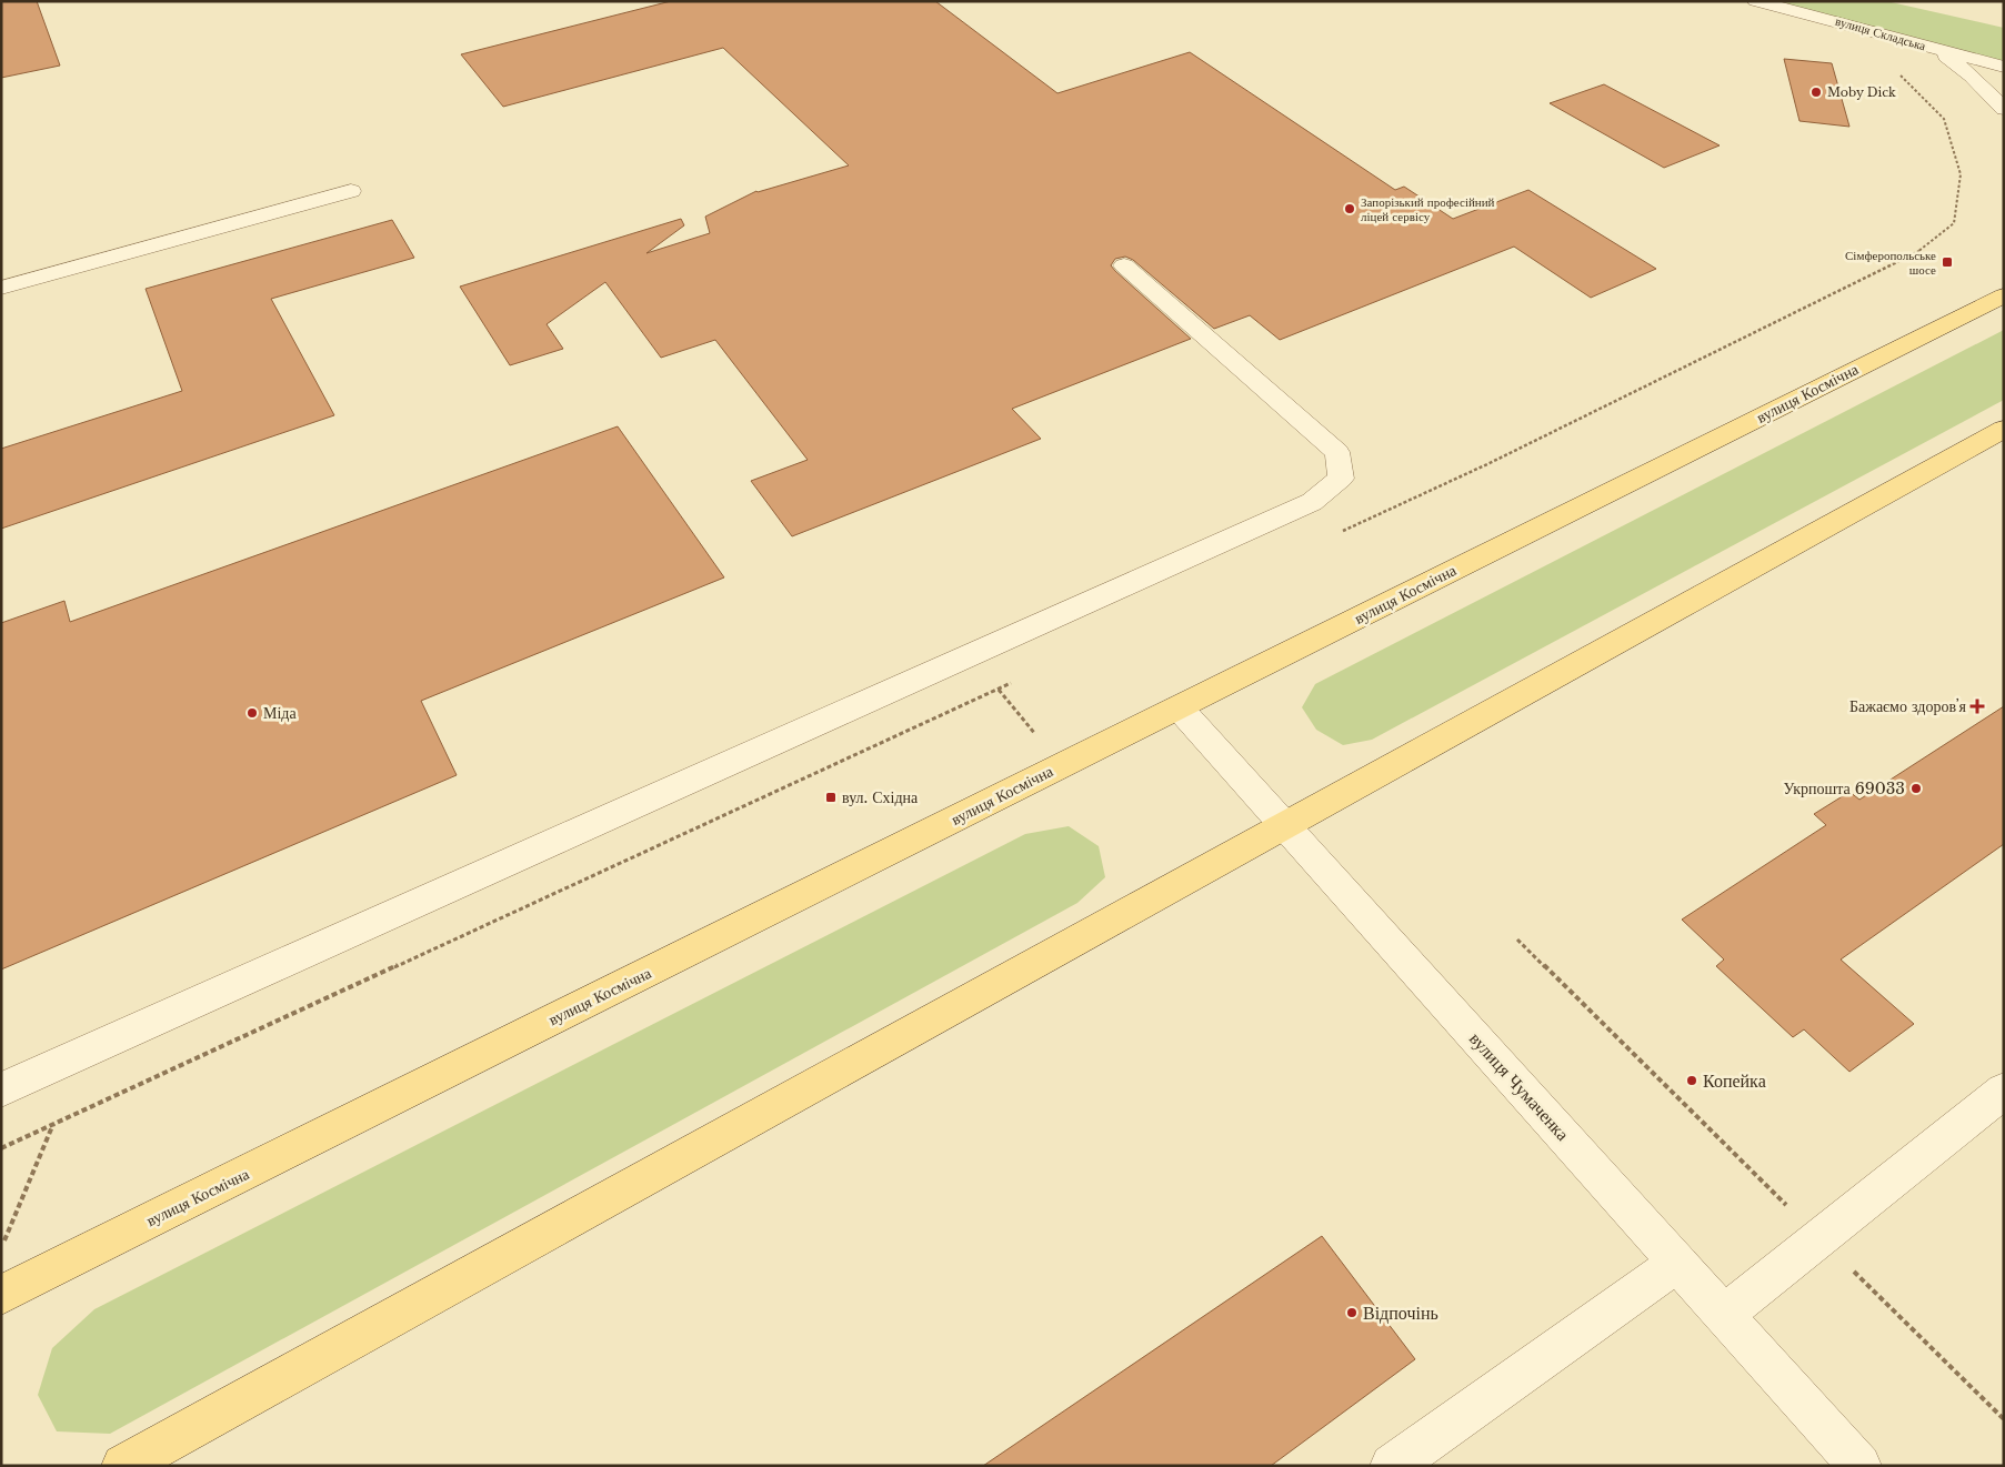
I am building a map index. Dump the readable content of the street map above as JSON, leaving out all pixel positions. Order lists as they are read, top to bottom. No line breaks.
{"streets":{"main road":["вулиця Космічна"],"street":["вулиця Складська","вулиця Чумаченка"]},"crossings":[["вулиця Космічна","вулиця Чумаченка"]],"places":{"other":["Moby Dick","Запорізький професійний ліцей сервісу","Міда","Укрпошта 69033","Копейка","Відпочінь"],"transit":["Сімферопольське шосе","вул. Східна"],"health":["Бажаємо здоровʼя"]}}
